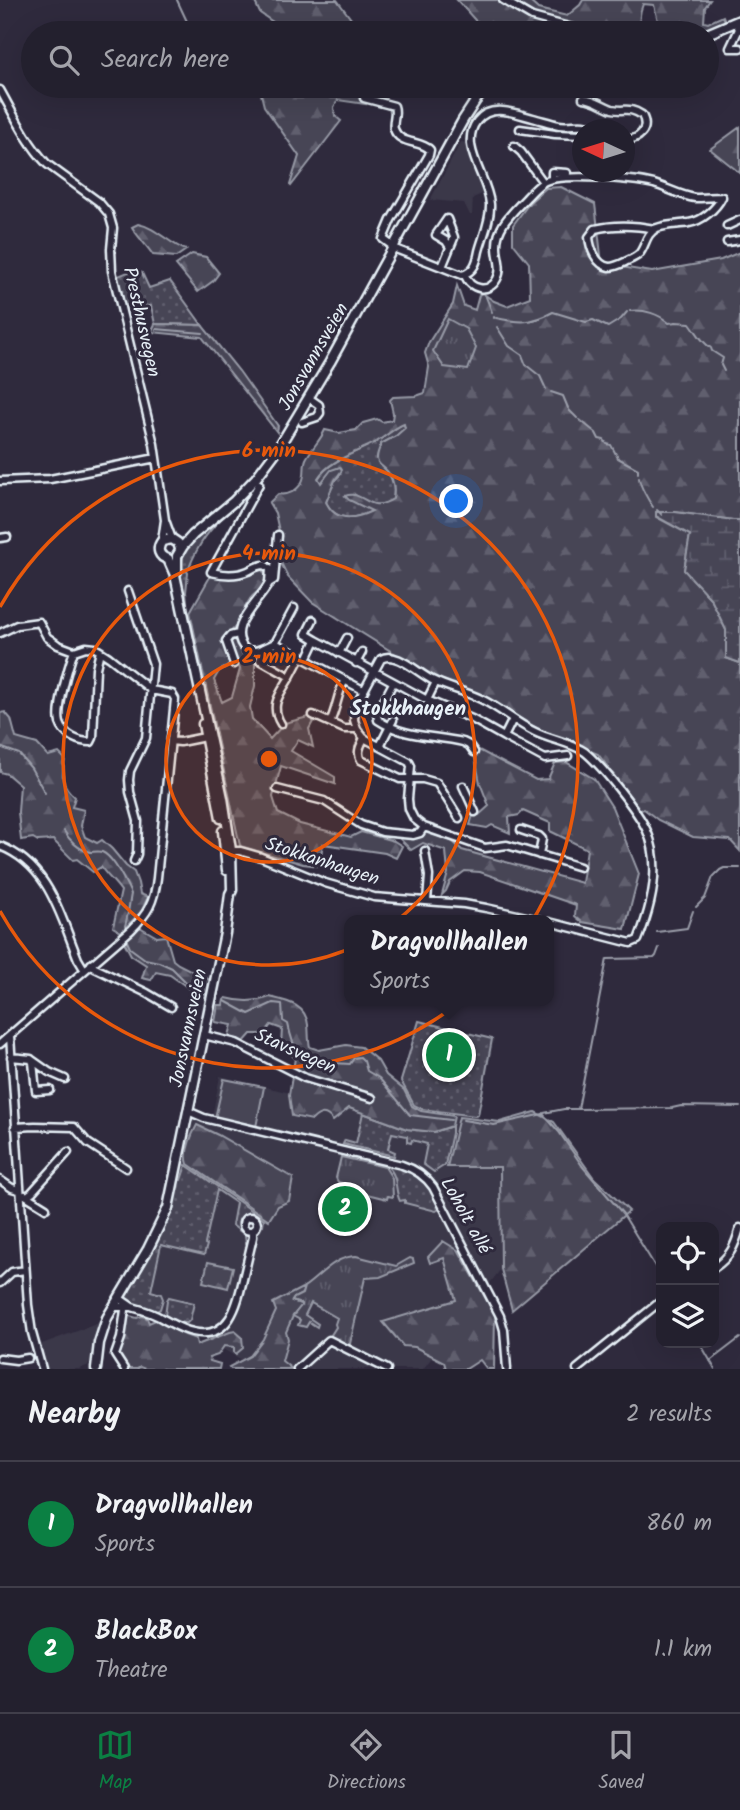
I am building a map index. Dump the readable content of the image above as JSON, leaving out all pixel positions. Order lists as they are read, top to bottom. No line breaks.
{"streets":{"main road":["Jonsvannsveien"],"street":["Presthusvegen","Stokkanhaugen","Stavsvegen","Loholt allé"]},"crossings":[["Presthusvegen","Jonsvannsveien"],["Jonsvannsveien","Stokkanhaugen"],["Jonsvannsveien","Stavsvegen"],["Jonsvannsveien","Loholt allé"]],"districts":["Stokkhaugen"],"north":"left","page":{"search":"Search here","popup":["Dragvollhallen","Sports"],"pins":["1","2"],"heading":["Nearby","2 results"],"list":[{"mark":"1","name":"Dragvollhallen","note":"Sports","value":"860 m"},{"mark":"2","name":"BlackBox","note":"Theatre","value":"1.1 km"}],"nav":["Map","Directions","Saved"]},"rings":["6 min","4 min","2 min"]}
